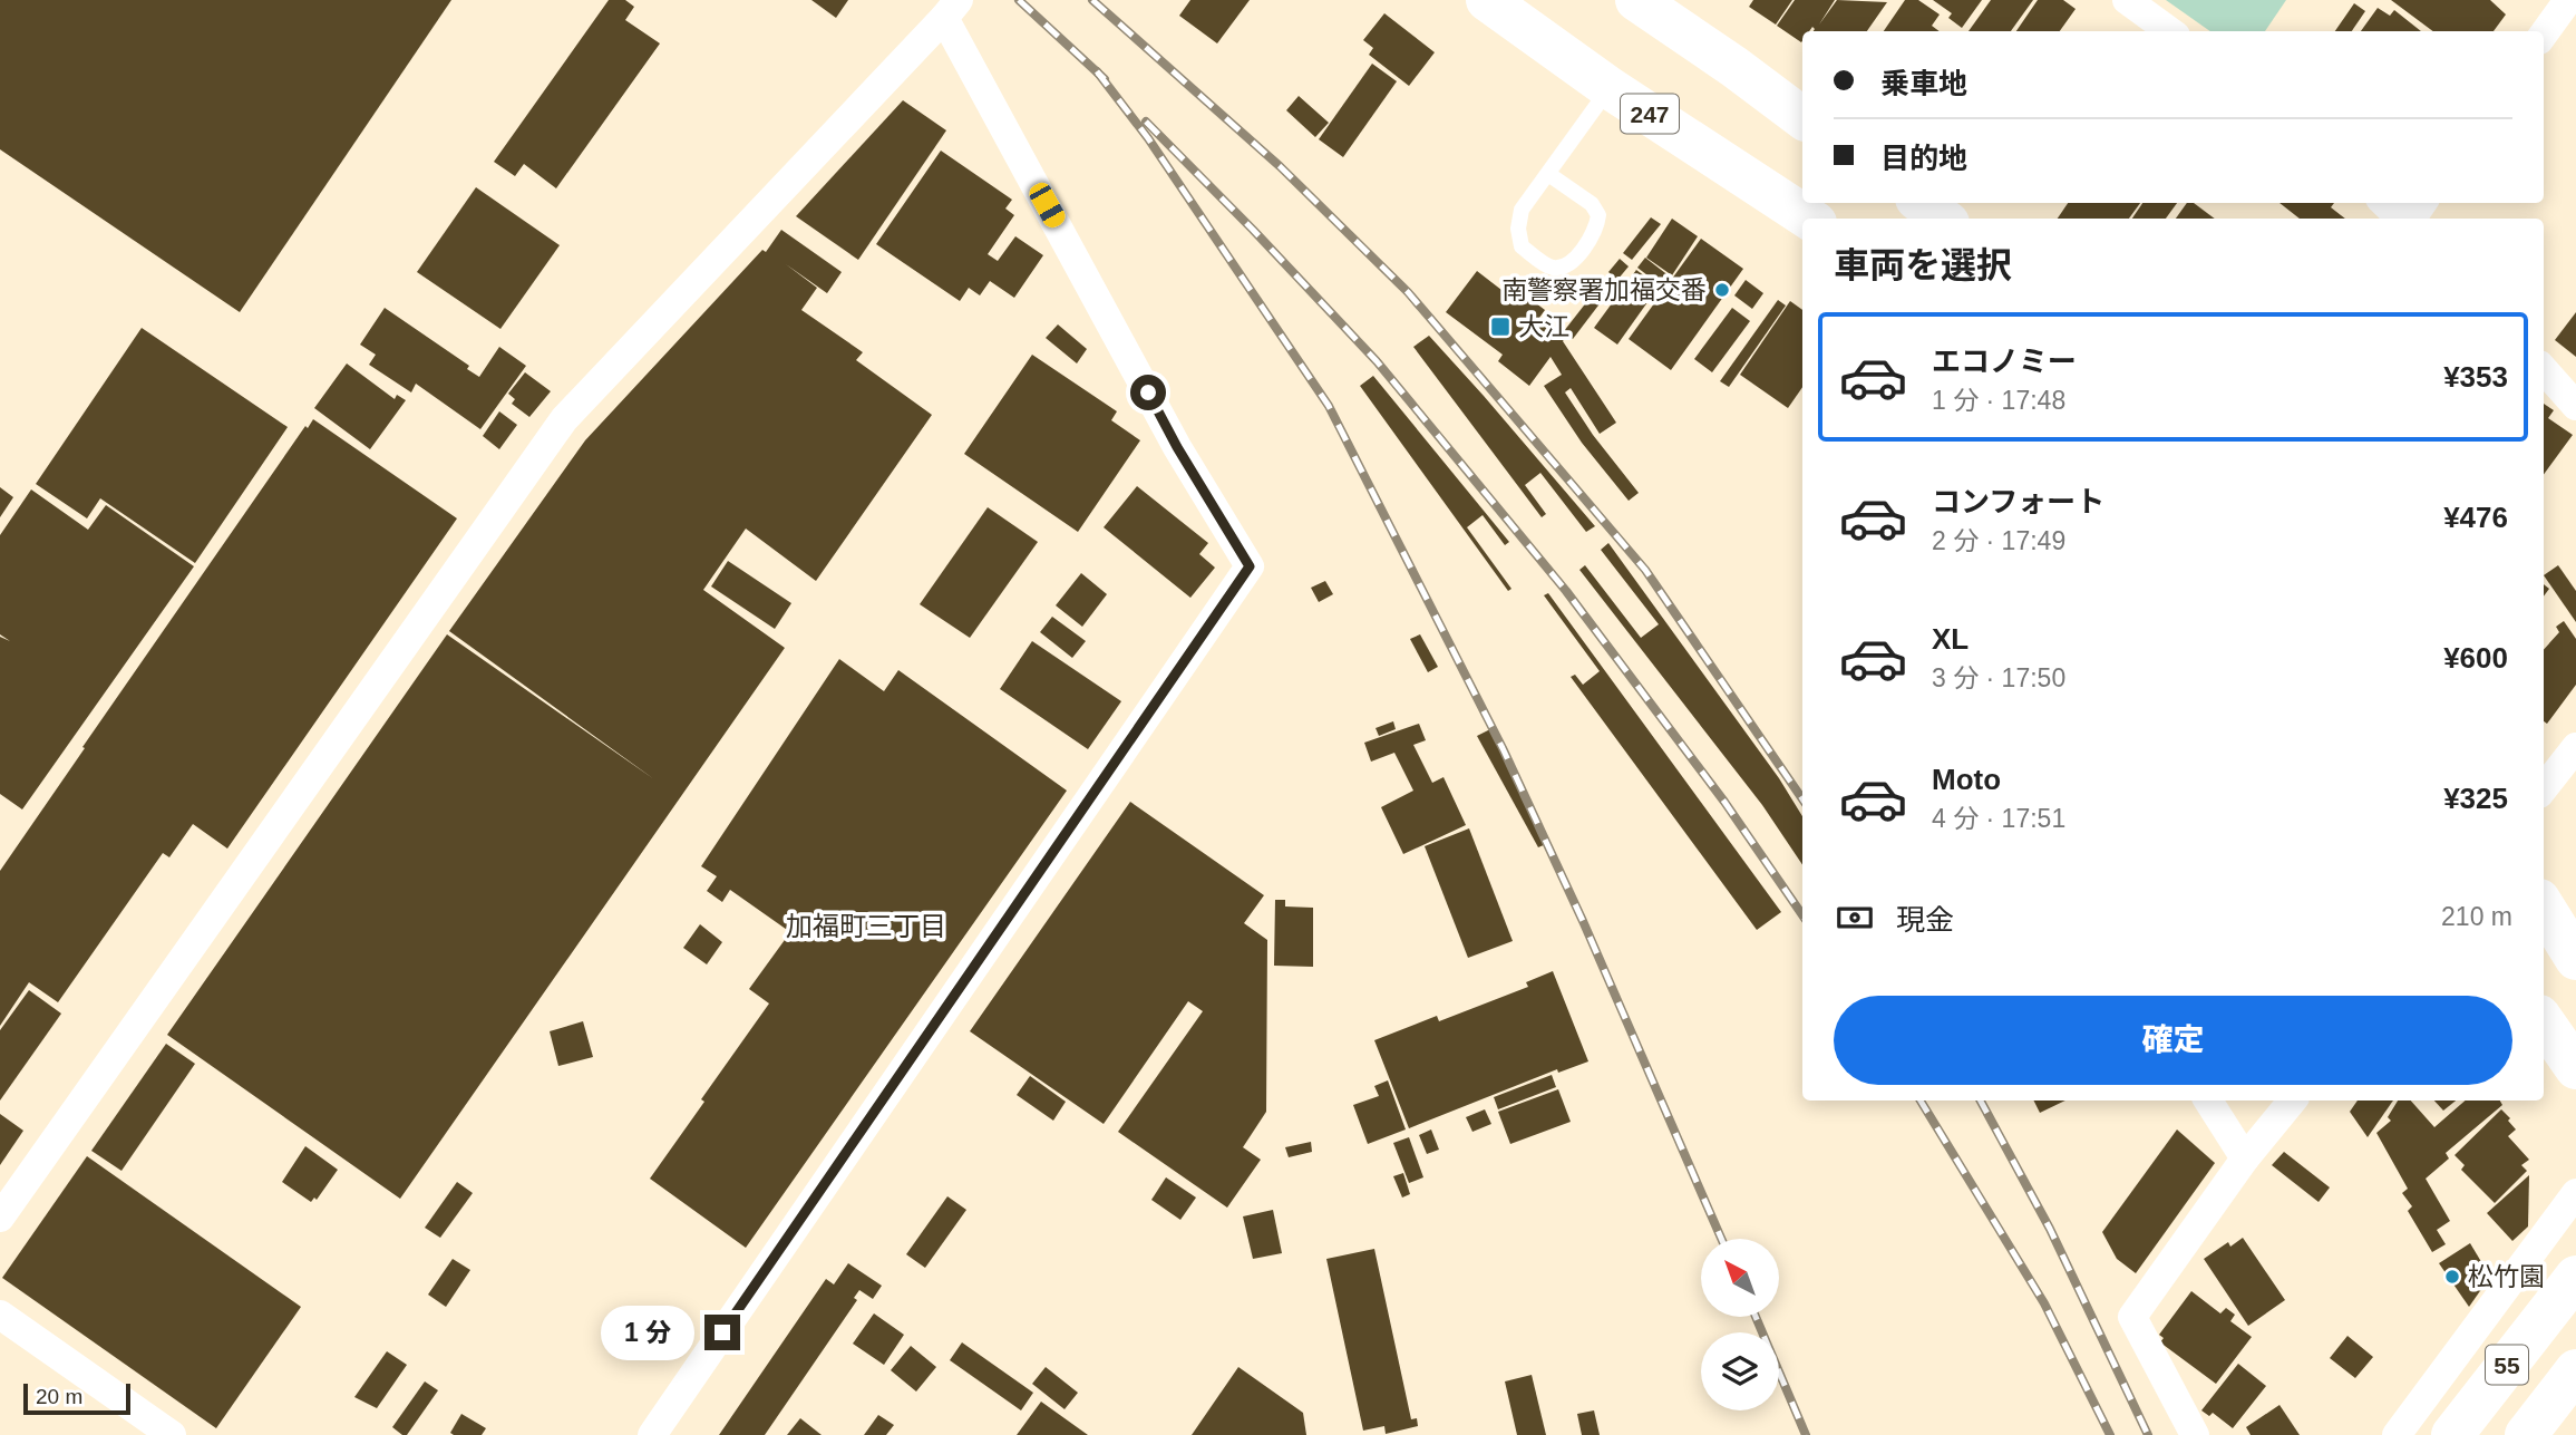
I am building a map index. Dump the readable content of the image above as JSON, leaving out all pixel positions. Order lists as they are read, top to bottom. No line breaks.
{"streets":{"main road":["247","55"]},"districts":["加福町三丁目"],"places":{"other":["南警察署加福交番","松竹園"],"transit":["大江"]},"scale_bar":"20 m","north":"top left","page":{"banner":["乗車地","目的地"],"heading":"車両を選択","list":[{"name":"エコノミー","note":"1 分 · 17:48","value":"¥353"},{"name":"コンフォート","note":"2 分 · 17:49","value":"¥476"},{"name":"XL","note":"3 分 · 17:50","value":"¥600"},{"name":"Moto","note":"4 分 · 17:51","value":"¥325"}],"pay":["現金","210 m"],"buttons":"確定","bubble":"1 分","scale":"20 m"}}
